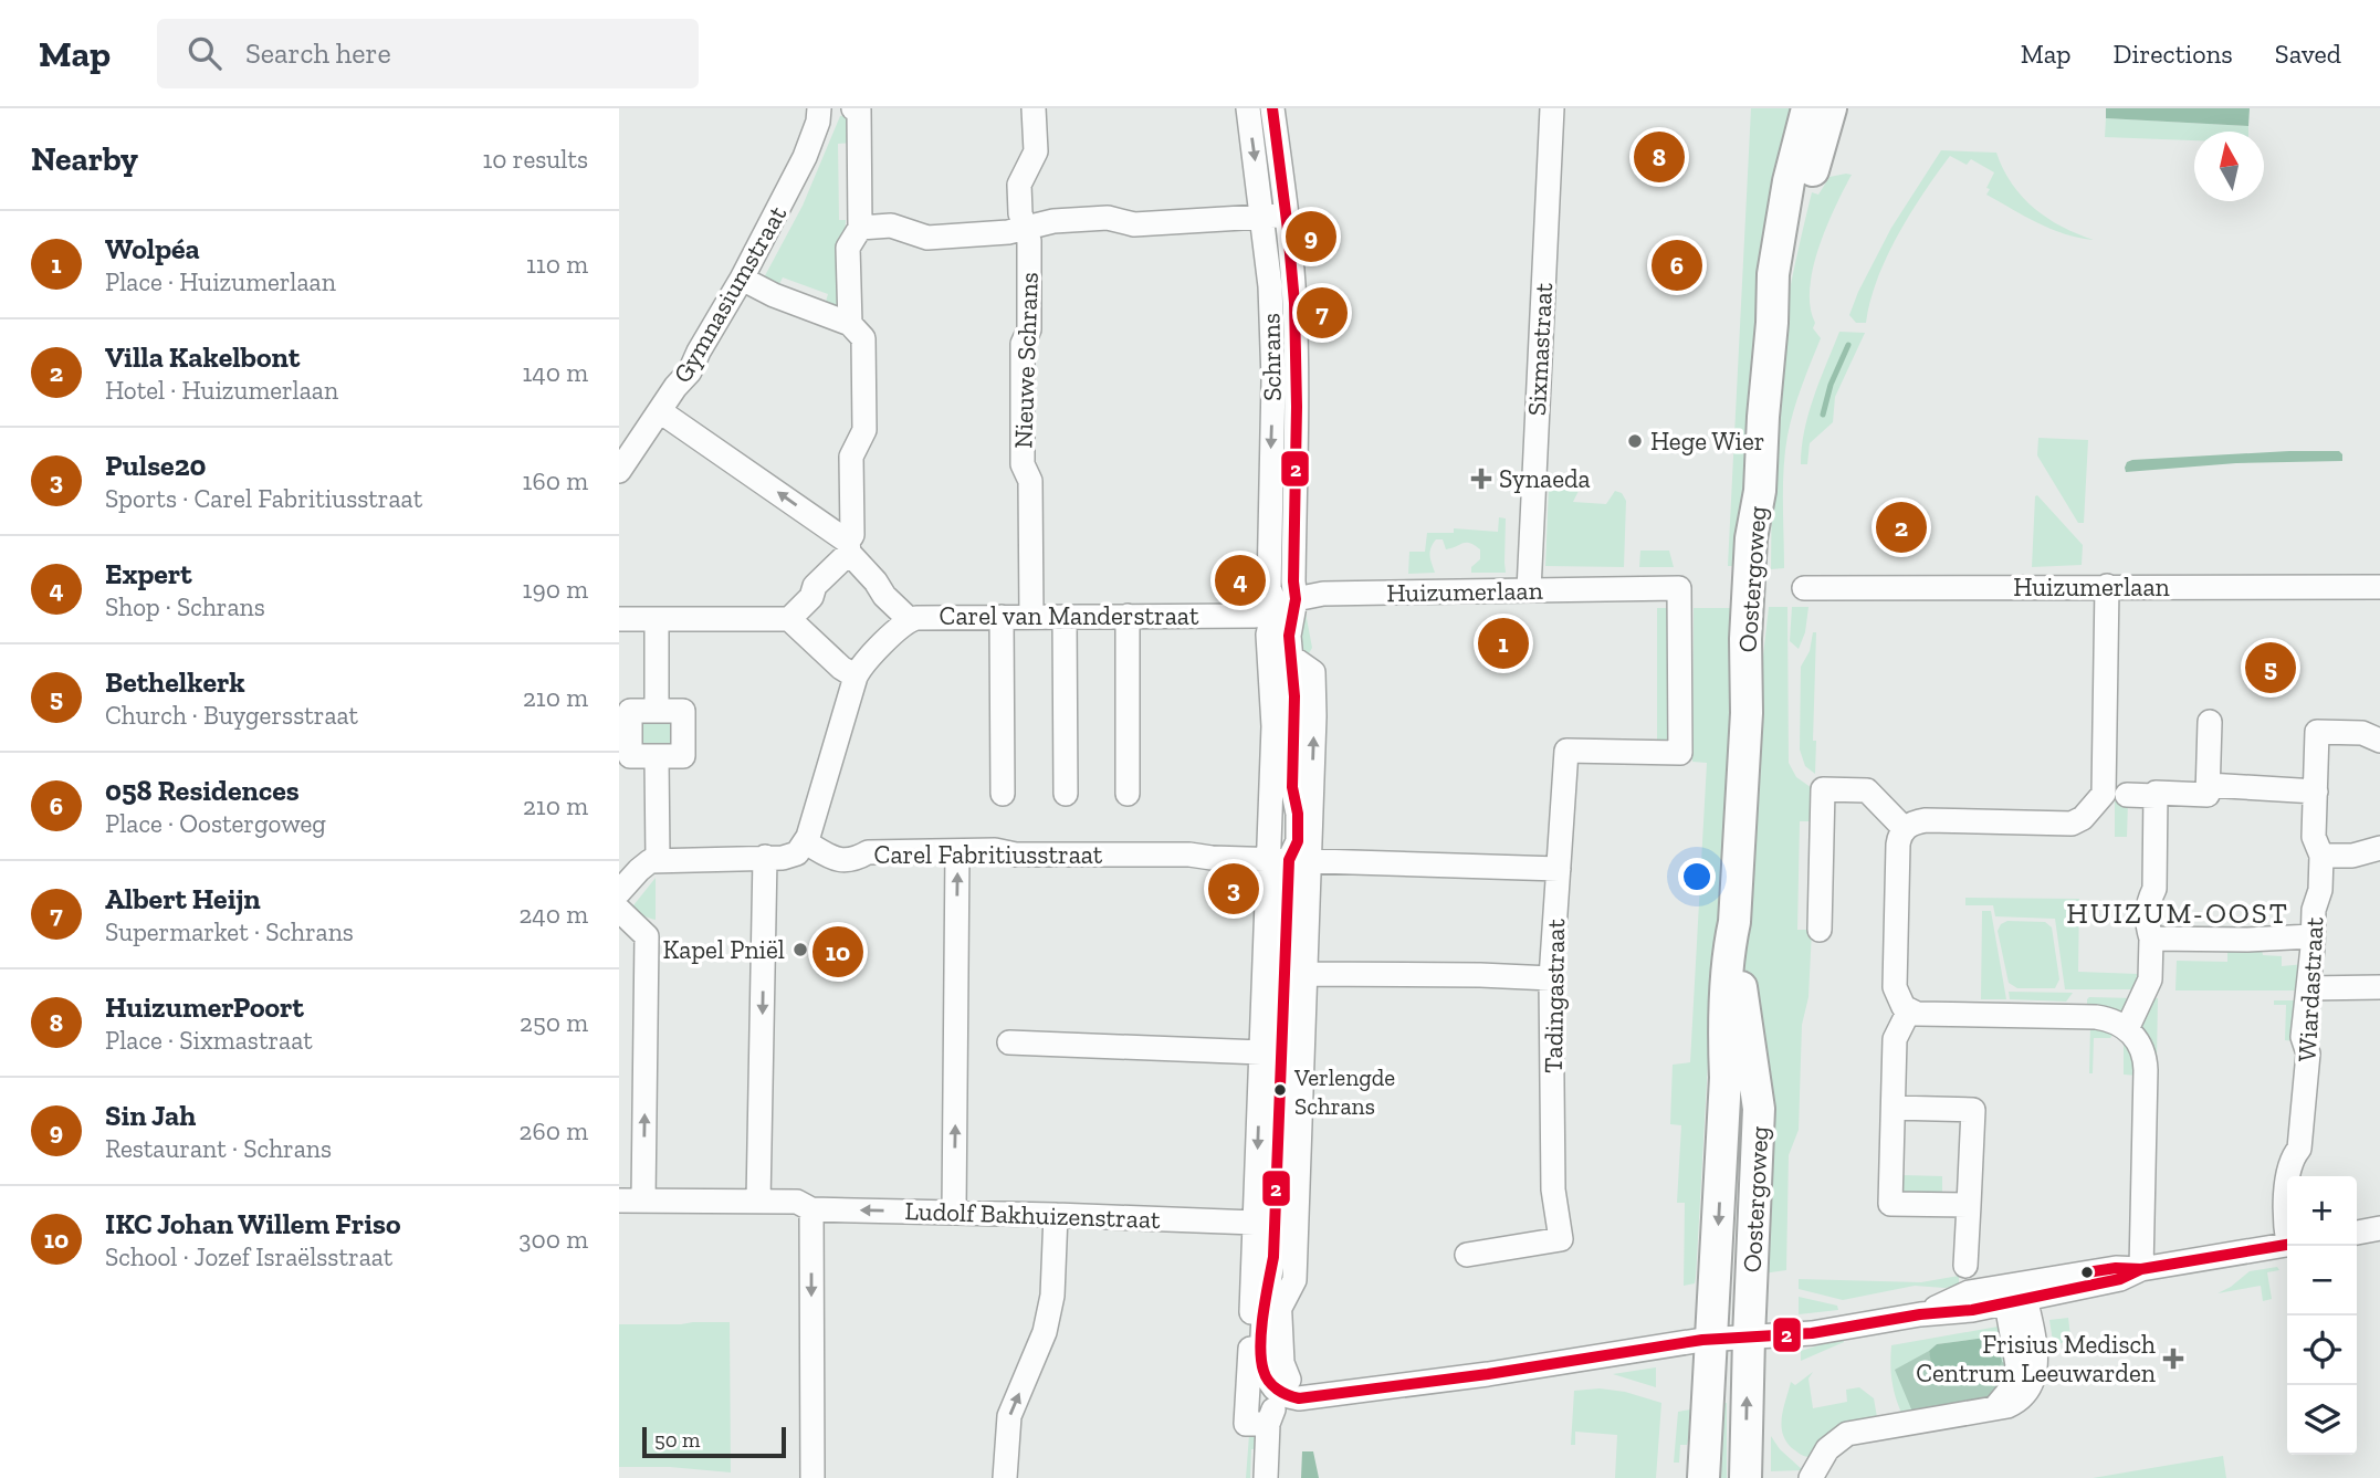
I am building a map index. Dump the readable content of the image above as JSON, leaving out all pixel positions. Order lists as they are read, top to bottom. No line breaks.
{"streets":{"main road":["Oostergoweg"],"street":["Gymnasiumstraat","Sixmastraat","Schrans","Nieuwe Schrans","Huizumerlaan","Carel van Manderstraat","Carel Fabritiusstraat","Wiardastraat","Tadingastraat","Ludolf Bakhuizenstraat"]},"crossings":[["Gymnasiumstraat","Carel van Manderstraat"],["Sixmastraat","Huizumerlaan"],["Schrans","Huizumerlaan"],["Schrans","Carel van Manderstraat"],["Nieuwe Schrans","Carel van Manderstraat"],["Huizumerlaan","Carel van Manderstraat"],["Huizumerlaan","Tadingastraat"],["Carel Fabritiusstraat","Tadingastraat"]],"districts":["HUIZUM-OOST"],"places":{"other":["Hege Wier","Kapel Pniël","Verlengde Schrans"],"health":["Synaeda","Frisius Medisch Centrum Leeuwarden"]},"lines":["transit line 2"],"scale_bar":"50 m","north":"top","page":{"header":"Map","search":"Search here","nav":["Map","Directions","Saved"],"heading":["Nearby","10 results"],"pins":["8","9","6","7","2","4","1","5","3","10"],"list":[{"mark":"1","name":"Wolpéa","note":"Place · Huizumerlaan","value":"110 m"},{"mark":"2","name":"Villa Kakelbont","note":"Hotel · Huizumerlaan","value":"140 m"},{"mark":"3","name":"Pulse20","note":"Sports · Carel Fabritiusstraat","value":"160 m"},{"mark":"4","name":"Expert","note":"Shop · Schrans","value":"190 m"},{"mark":"5","name":"Bethelkerk","note":"Church · Buygersstraat","value":"210 m"},{"mark":"6","name":"058 Residences","note":"Place · Oostergoweg","value":"210 m"},{"mark":"7","name":"Albert Heijn","note":"Supermarket · Schrans","value":"240 m"},{"mark":"8","name":"HuizumerPoort","note":"Place · Sixmastraat","value":"250 m"},{"mark":"9","name":"Sin Jah","note":"Restaurant · Schrans","value":"260 m"},{"mark":"10","name":"IKC Johan Willem Friso","note":"School · Jozef Israëlsstraat","value":"300 m"}],"map_buttons":["+","−"],"scale":"50 m"}}
